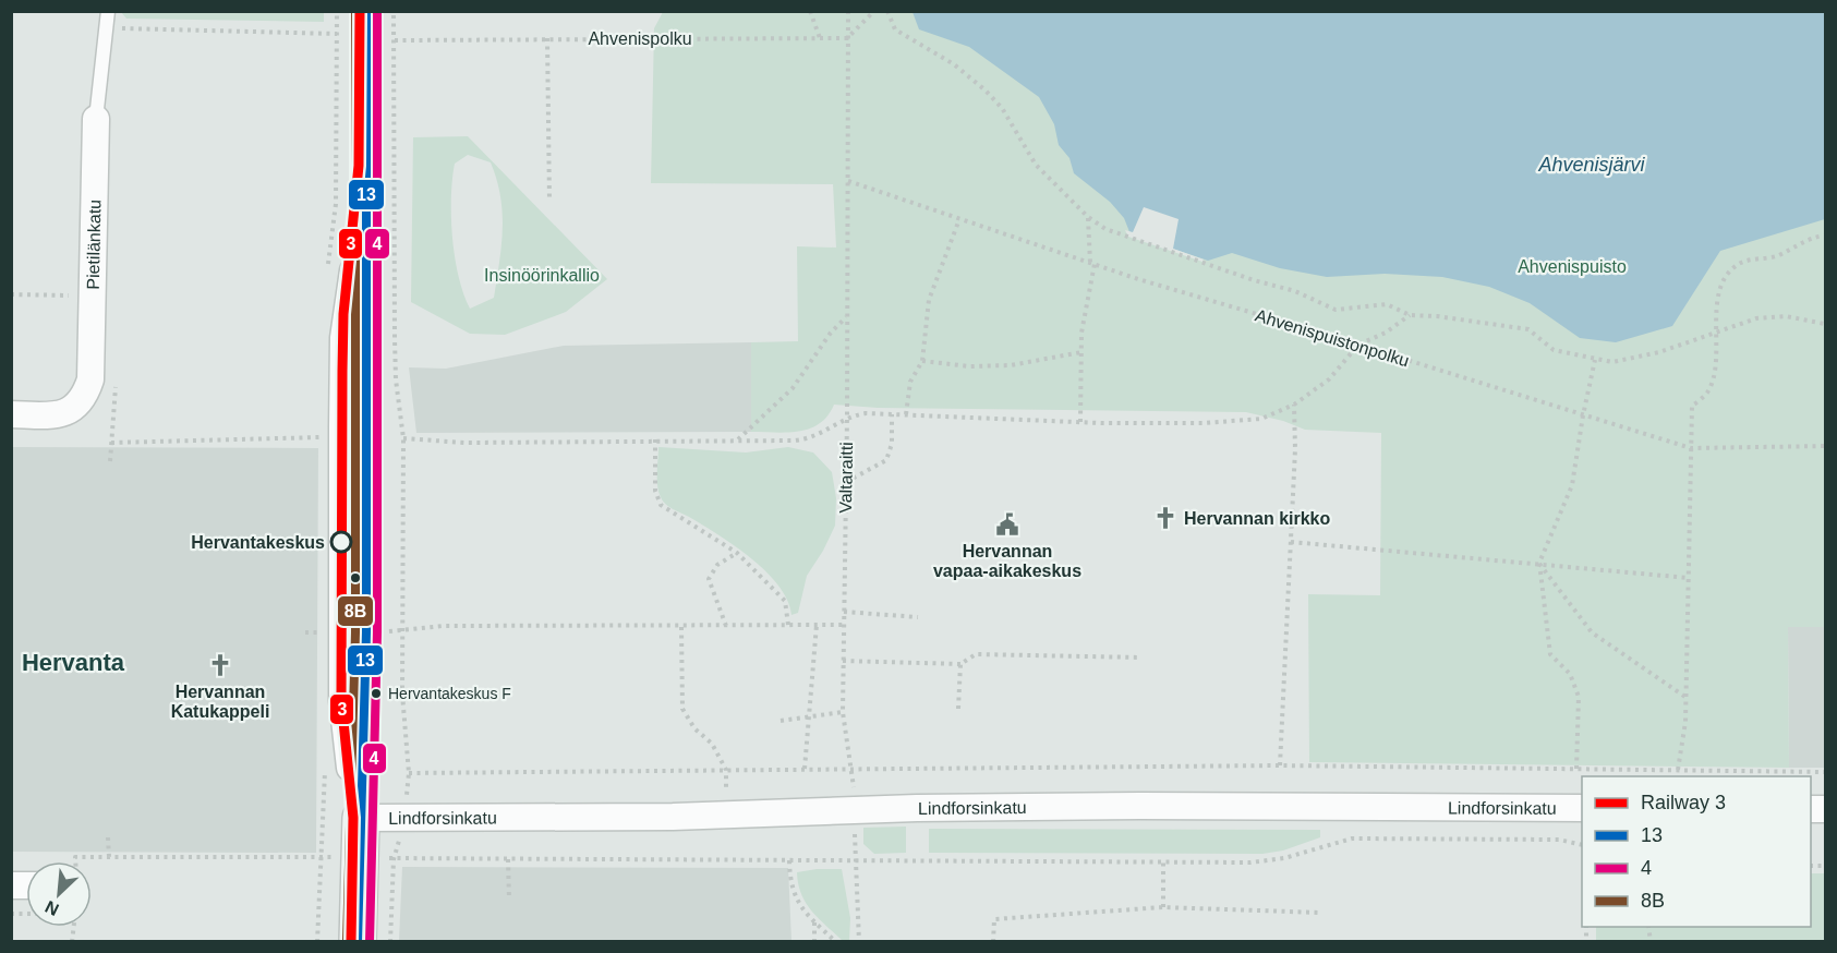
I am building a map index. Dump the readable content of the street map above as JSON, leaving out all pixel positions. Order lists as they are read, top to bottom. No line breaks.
{"streets":{"street":["Pietilänkatu","Lindforsinkatu"],"path":["Ahvenispolku","Ahvenispuistonpolku","Valtaraitti"]},"crossings":[["Ahvenispolku","Valtaraitti"],["Ahvenispuistonpolku","Valtaraitti"],["Valtaraitti","Lindforsinkatu"]],"districts":["Hervanta"],"water":["Ahvenisjärvi"],"parks":["Ahvenispuisto","Insinöörinkallio"],"places":{"church":["Hervannan kirkko","Hervannan Katukappeli"],"public building":["Hervannan vapaa-aikakeskus"],"other":["Hervantakeskus","Hervantakeskus F"]},"lines":["rail line 3","transit line 13","transit line 4","transit line 8B"],"legend":["Railway 3","13","4","8B"],"north":"bottom left"}
